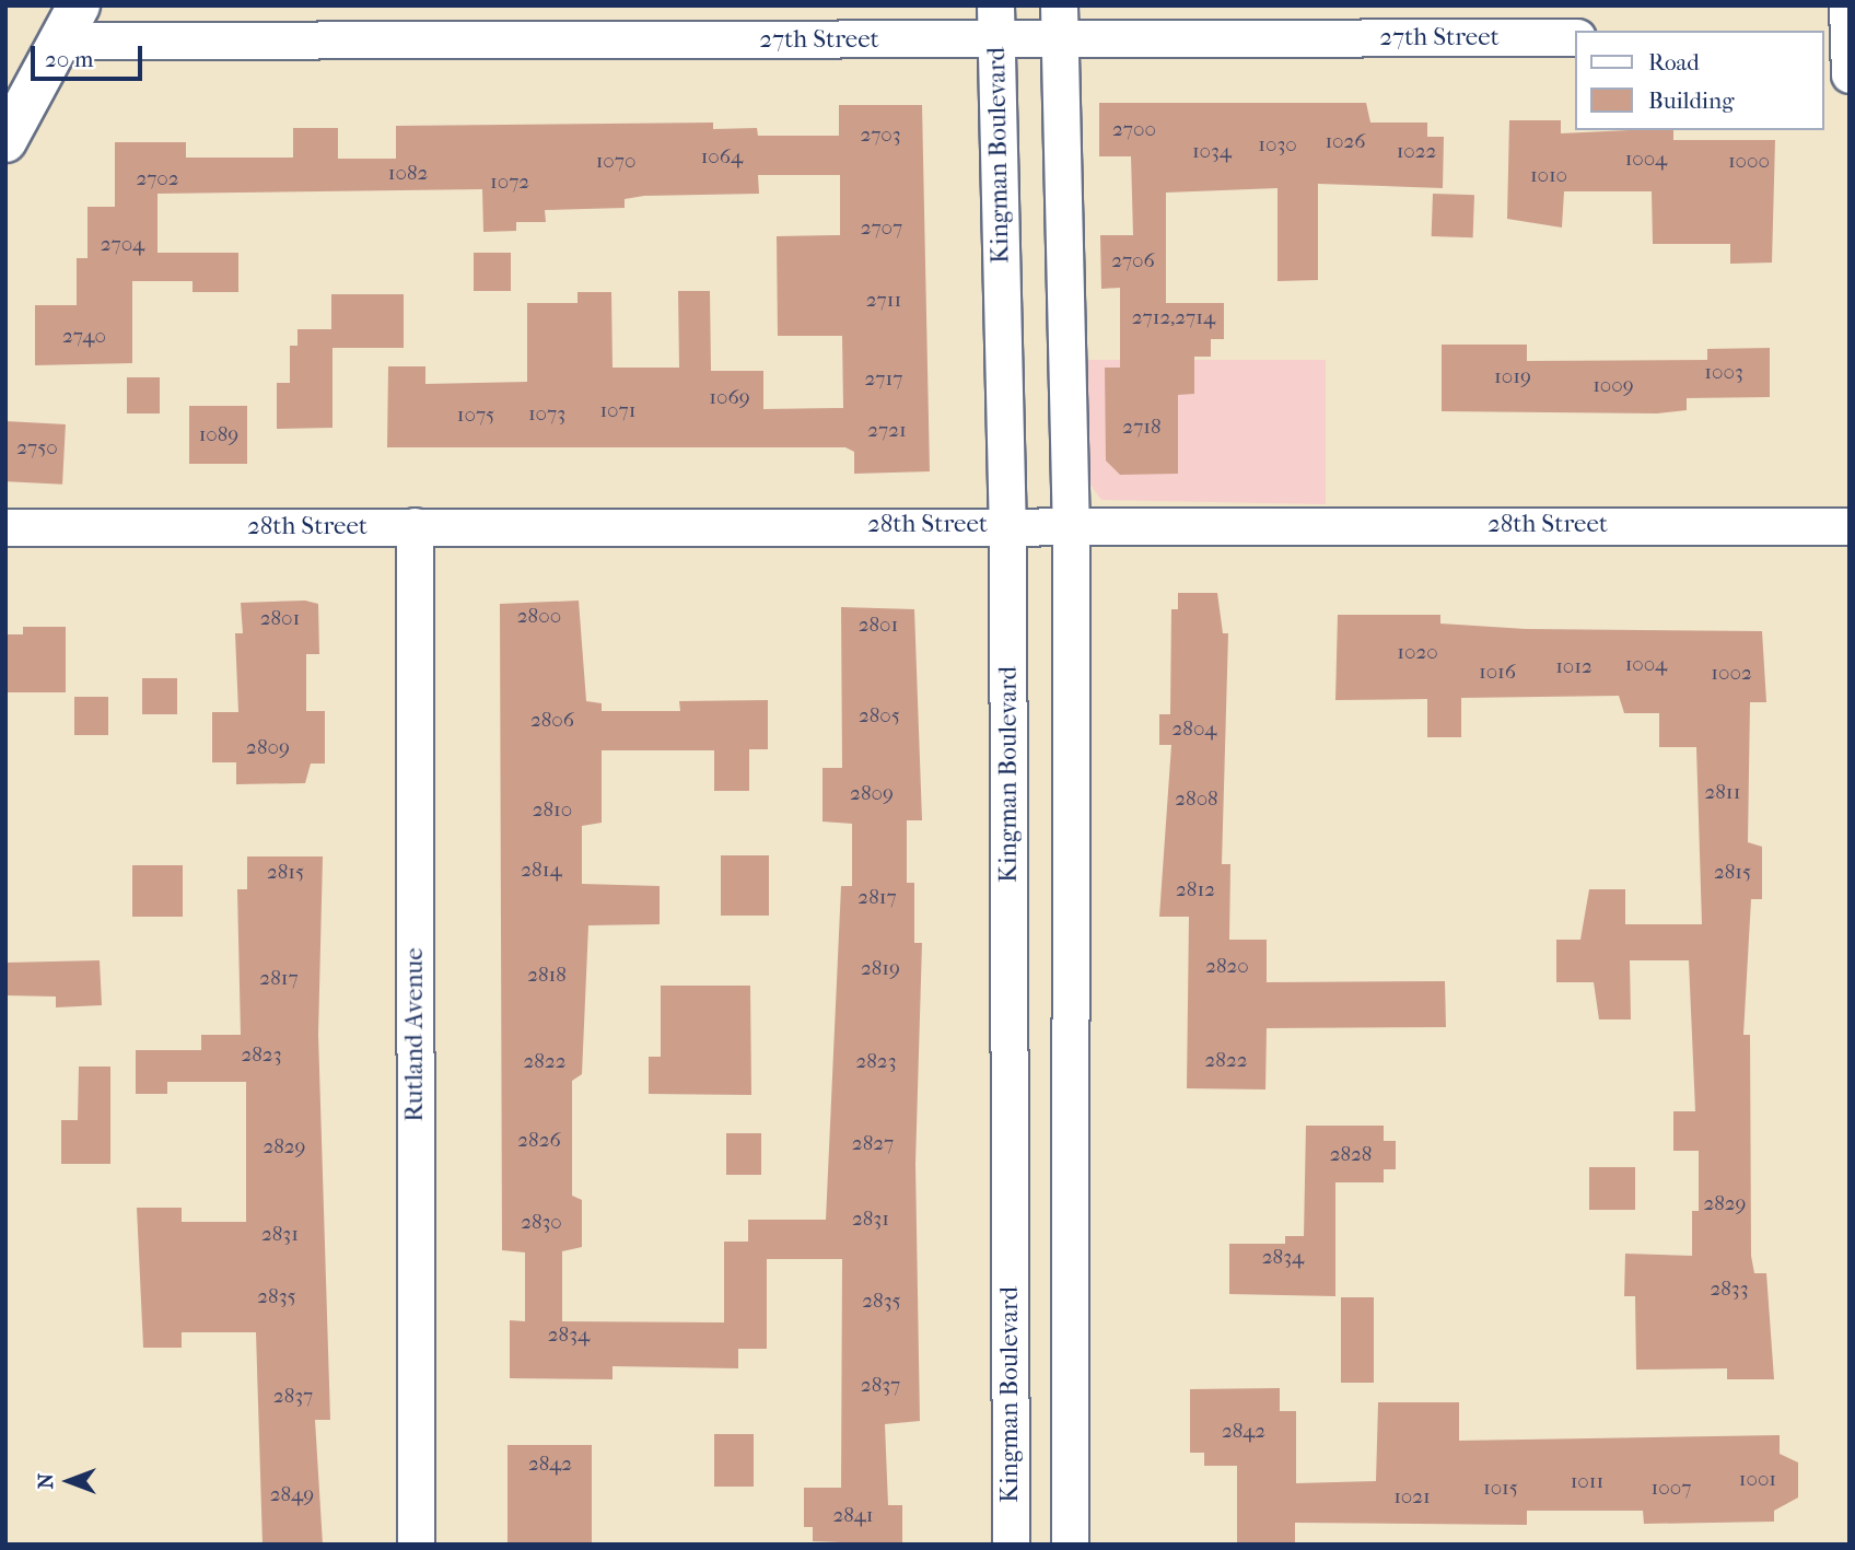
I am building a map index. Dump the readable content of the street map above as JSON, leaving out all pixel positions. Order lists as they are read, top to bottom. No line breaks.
{"streets":{"street":["27th Street","Kingman Boulevard","28th Street","Rutland Avenue"]},"crossings":[["27th Street","Kingman Boulevard"],["Kingman Boulevard","28th Street"],["28th Street","Rutland Avenue"]],"house_numbers":["2700","2703","1026","1030","1034","1022","1064","1004","1070","1000","1082","1010","2702","1072","2707","2704","2706","2711","2712,2714","2740","1003","1019","2717","1009","1069","1071","1073","1075","2718","2721","1089","2750","2800","2801","2801","1020","1004","1012","1016","1002","2805","2806","2804","2809","2811","2809","2808","2810","2814","2815","2815","2812","2817","2820","2819","2818","2817","2823","2822","2822","2823","2826","2827","2829","2828","2829","2831","2830","2831","2834","2833","2835","2835","2834","2837","2837","2842","2842","1001","1011","1015","1007","2849","1021","2841"],"legend":["Road","Building"],"scale_bar":"20 m","north":"left"}
